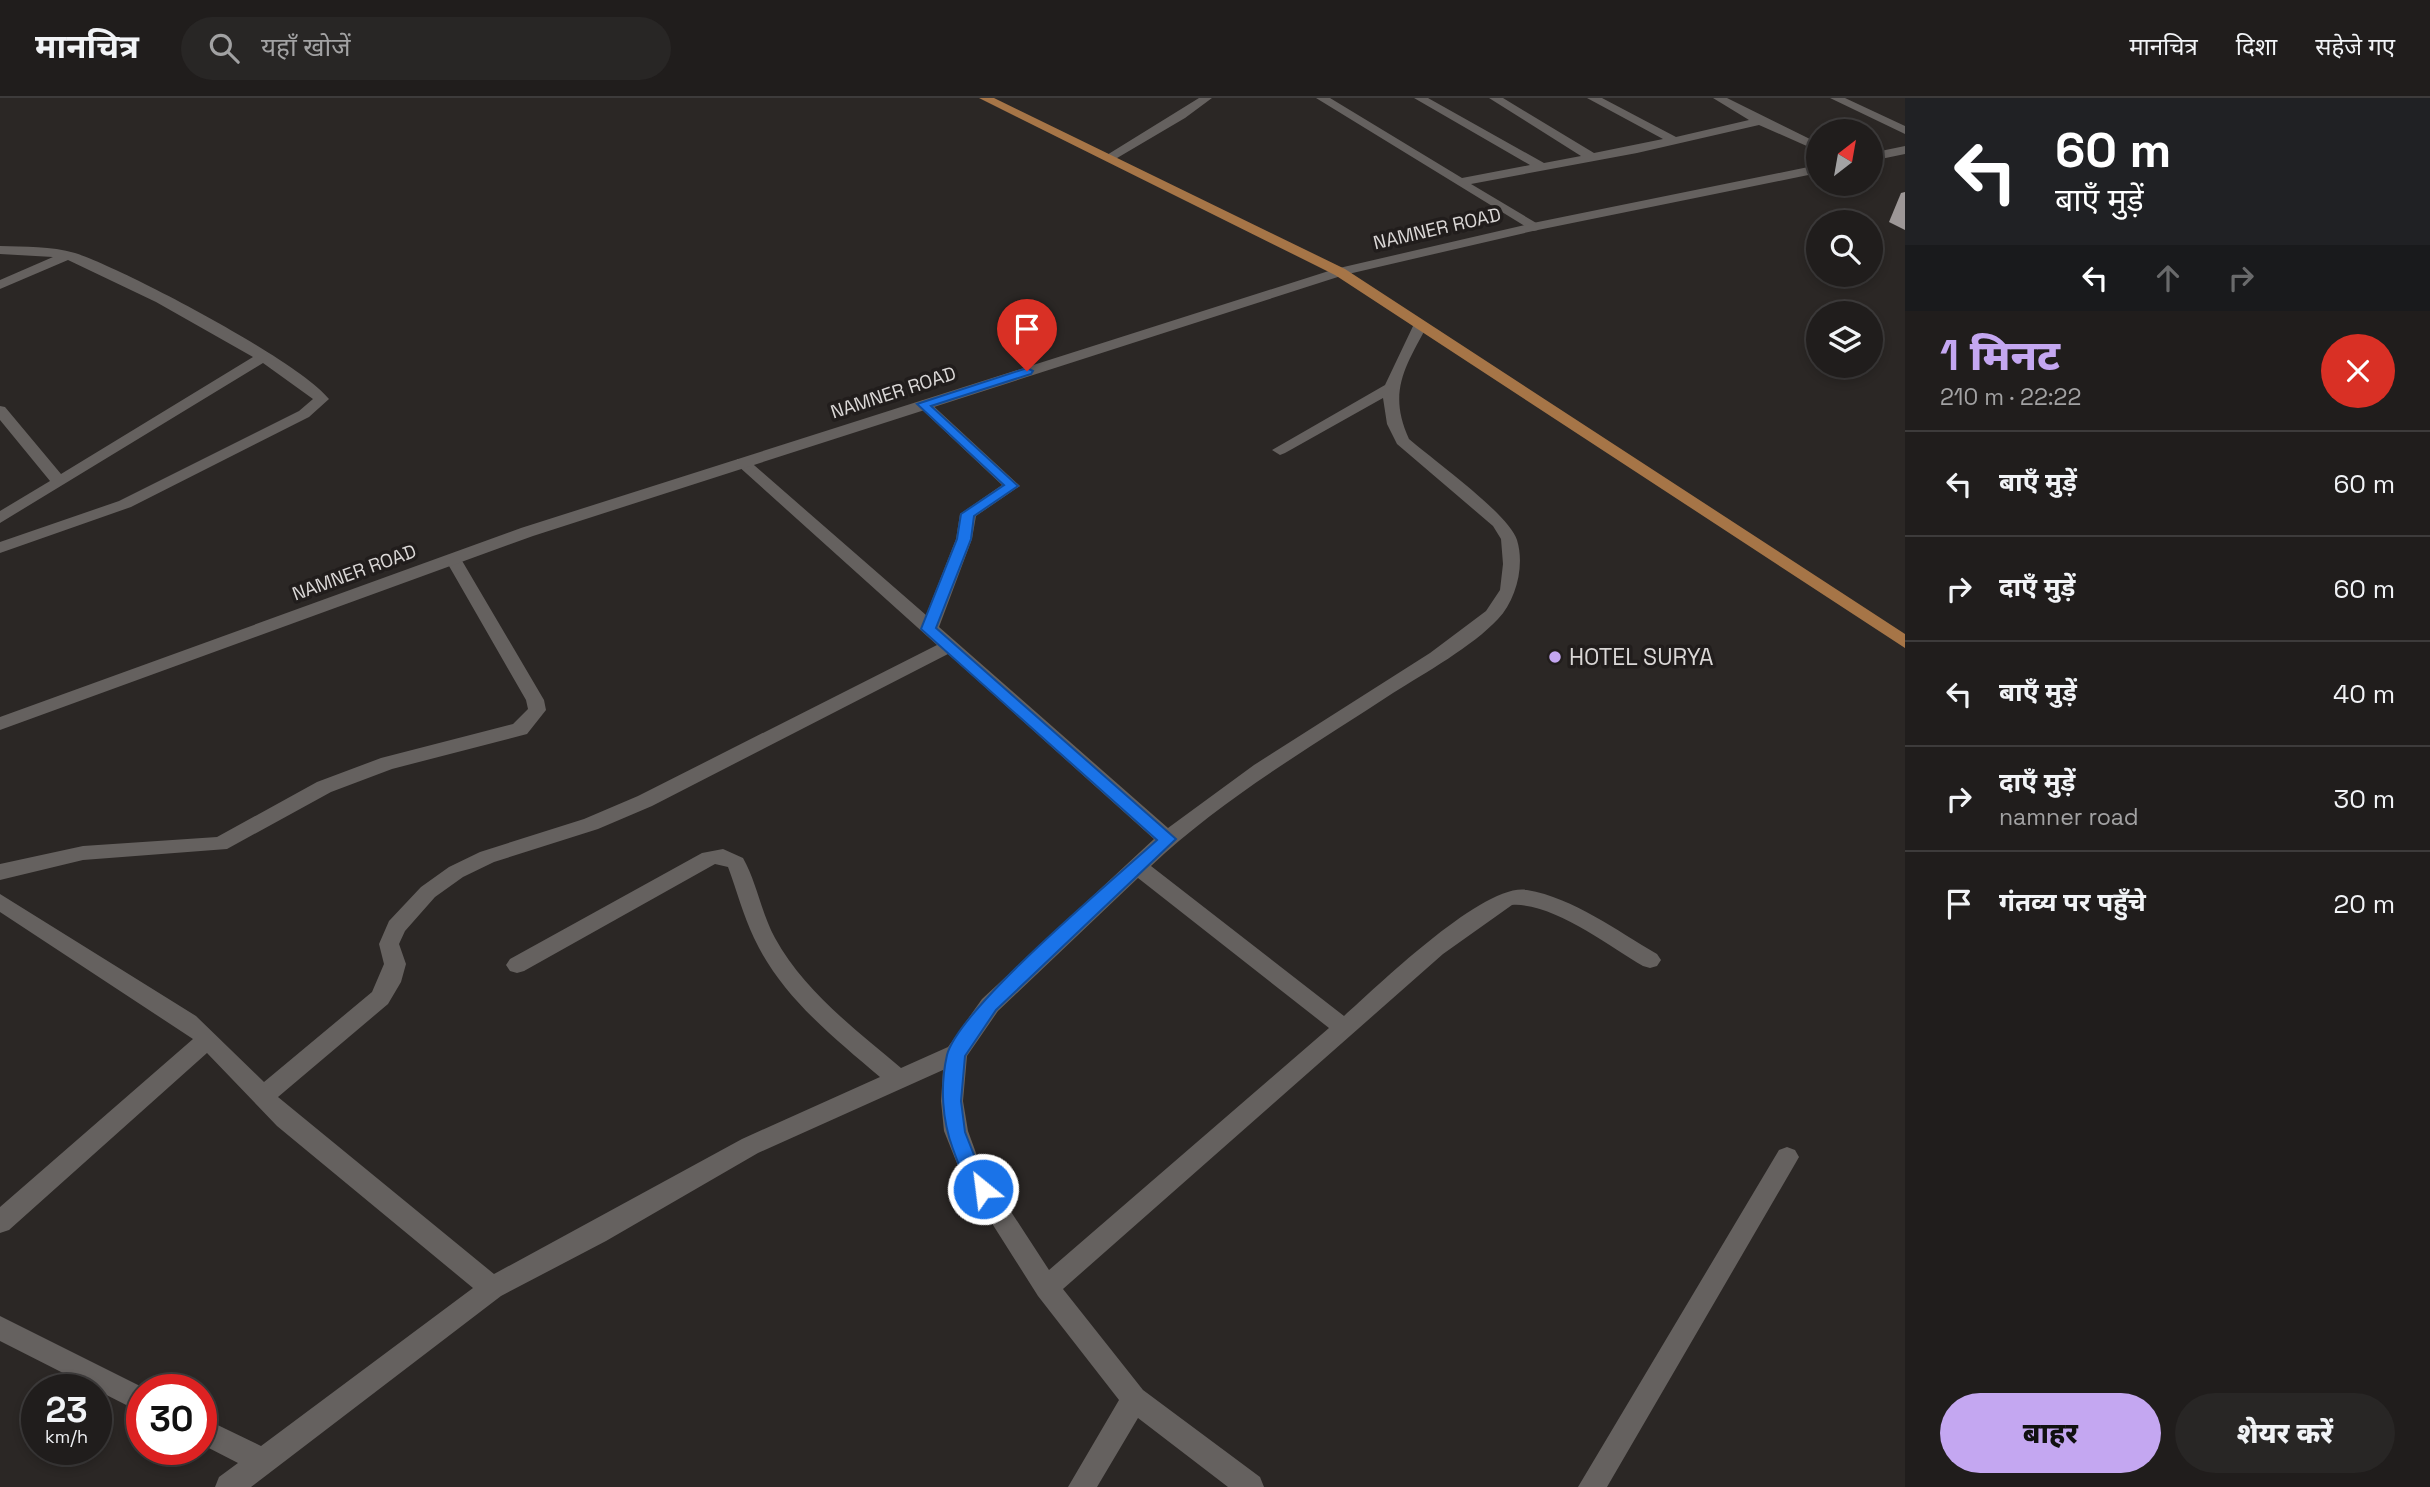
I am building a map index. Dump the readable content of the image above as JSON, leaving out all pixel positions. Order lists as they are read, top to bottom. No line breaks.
{"streets":{"street":["NAMNER ROAD"]},"places":["HOTEL SURYA"],"north":"top right","page":{"header":"मानचित्र","search":"यहाँ खोजें","nav":["मानचित्र","दिशा","सहेजे गए"],"turn":["60 m","बाएँ मुड़ें"],"heading":["1 मिनट","210 m · 22:22"],"list":[{"name":"बाएँ मुड़ें","value":"60 m"},{"name":"दाएँ मुड़ें","value":"60 m"},{"name":"बाएँ मुड़ें","value":"40 m"},{"name":"दाएँ मुड़ें","note":"namner road","value":"30 m"},{"name":"गंतव्य पर पहुँचे","value":"20 m"}],"speed":"23 km/h","limit":"30","buttons":["बाहर","शेयर करें"]}}
